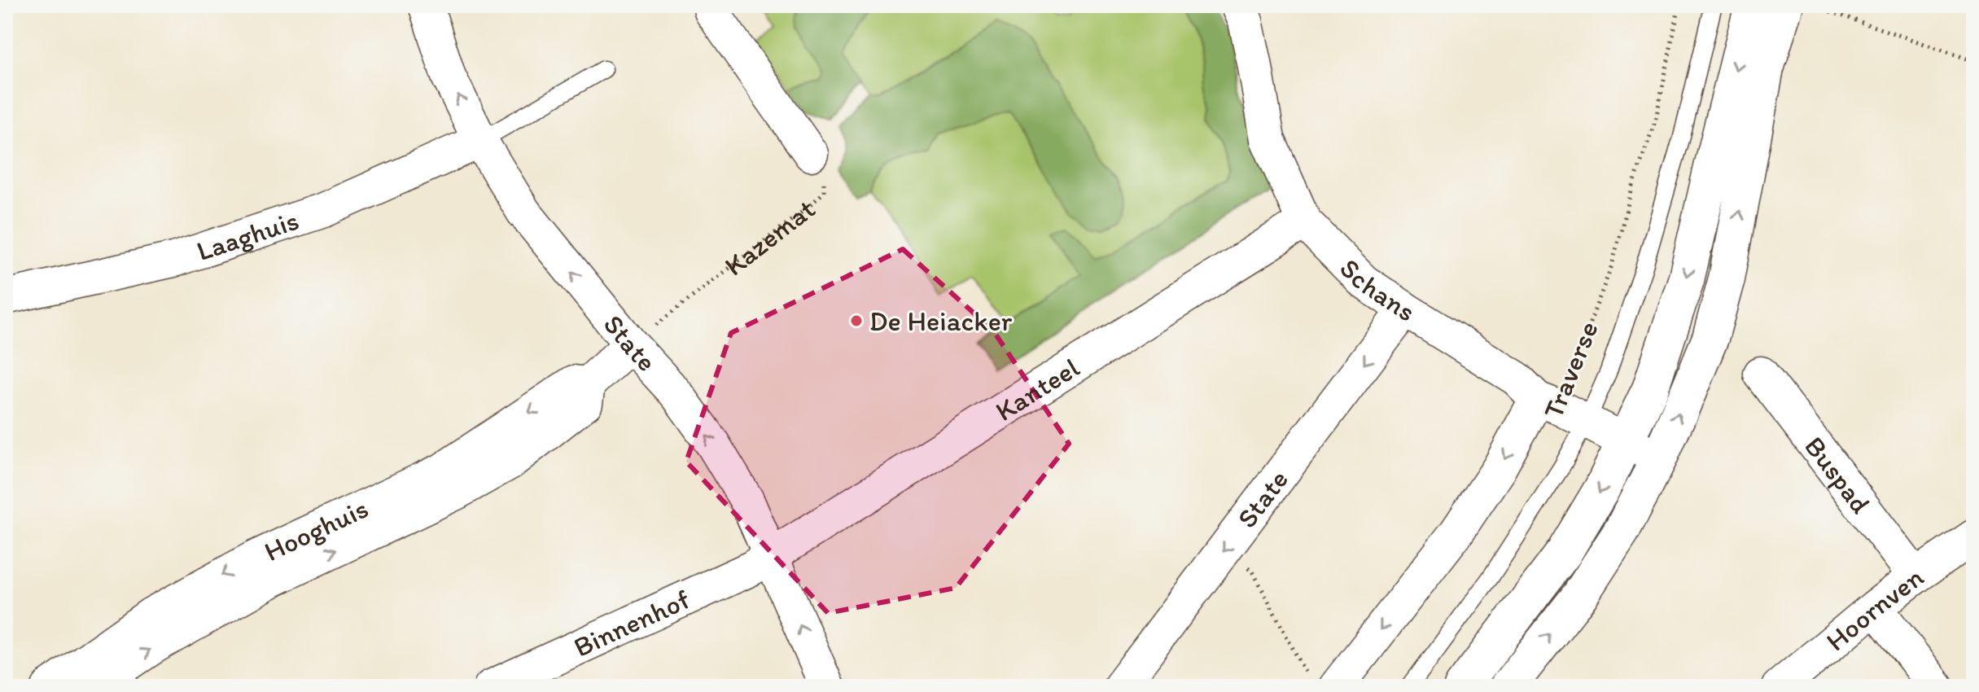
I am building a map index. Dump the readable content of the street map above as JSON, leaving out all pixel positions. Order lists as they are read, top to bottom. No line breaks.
{"streets":{"street":["Laaghuis","Kazemat","Schans","State","Kanteel","Buspad","Hooghuis","Hoornven","Binnenhof"],"lane":["Traverse"]},"crossings":[["Laaghuis","State"],["Kazemat","State"],["Kazemat","Hooghuis"],["Schans","State"],["Schans","Traverse"],["Schans","Kanteel"],["State","Kanteel"],["State","Hooghuis"],["State","Binnenhof"],["Kanteel","Binnenhof"],["Buspad","Hoornven"]],"places":["De Heiacker"]}
